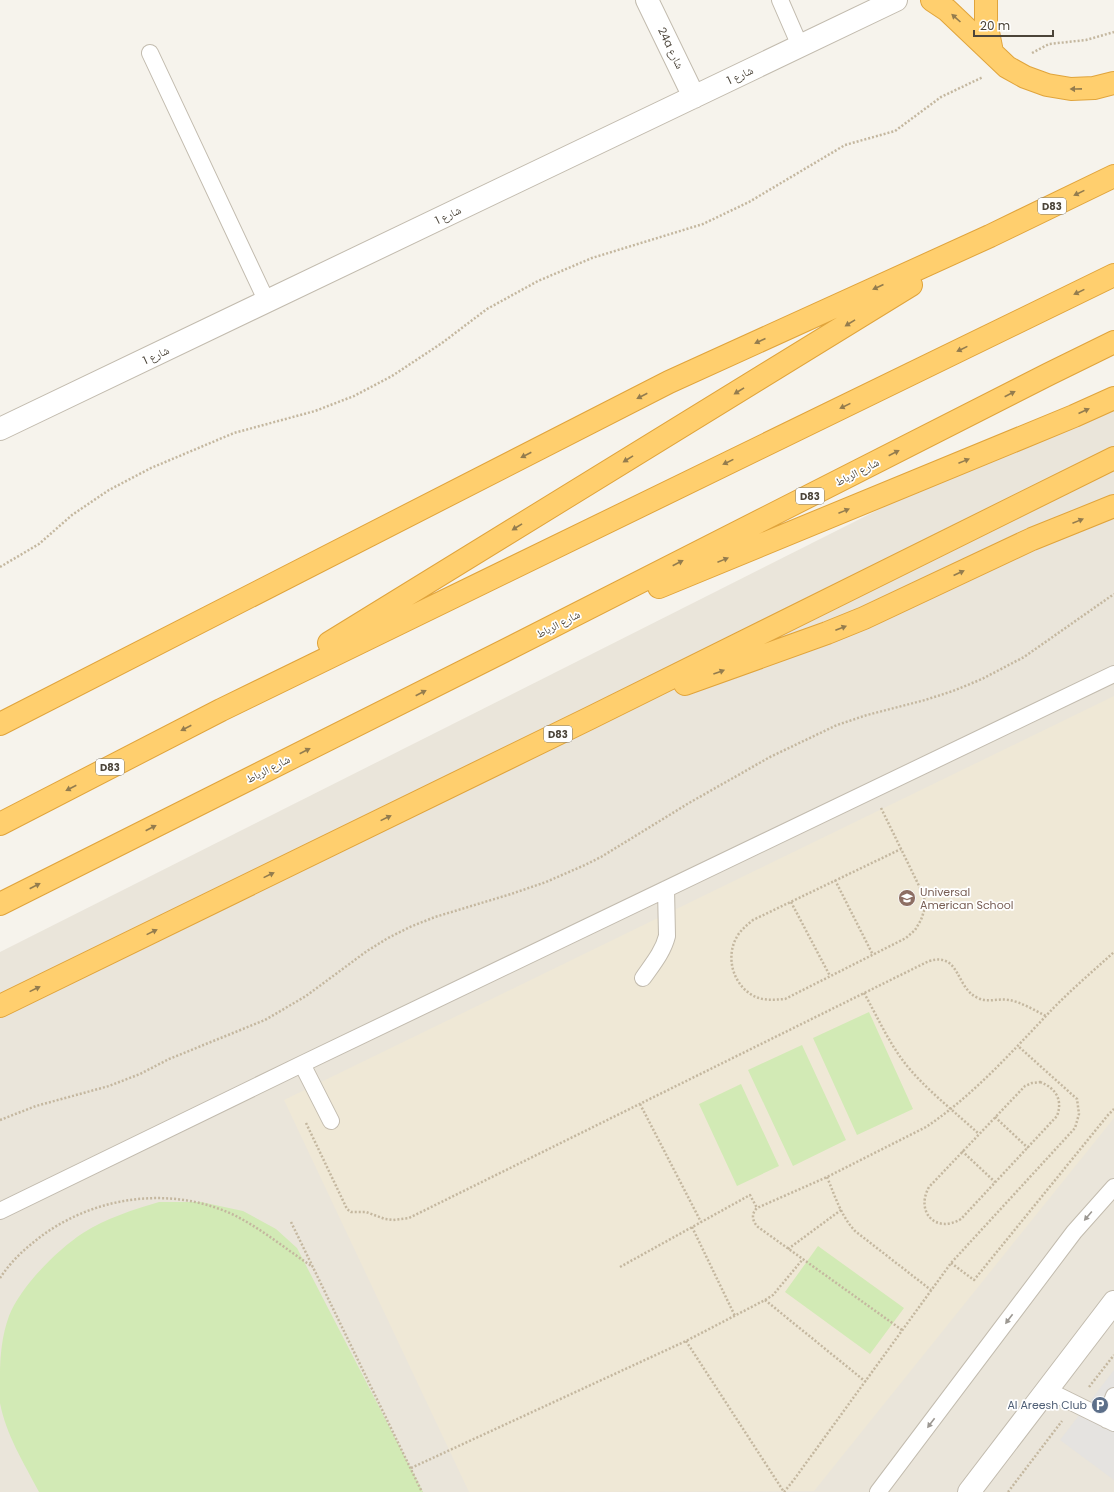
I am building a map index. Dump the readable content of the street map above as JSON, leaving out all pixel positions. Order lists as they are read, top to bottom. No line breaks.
{"streets":{"highway":["D83","شارع الرباط"],"street":["24a شارع","شارع 1"]},"crossings":[["24a شارع","شارع 1"]],"places":{"school or university":["Universal American School"],"parking":["Al Areesh Club"]},"scale_bar":"20 m"}
